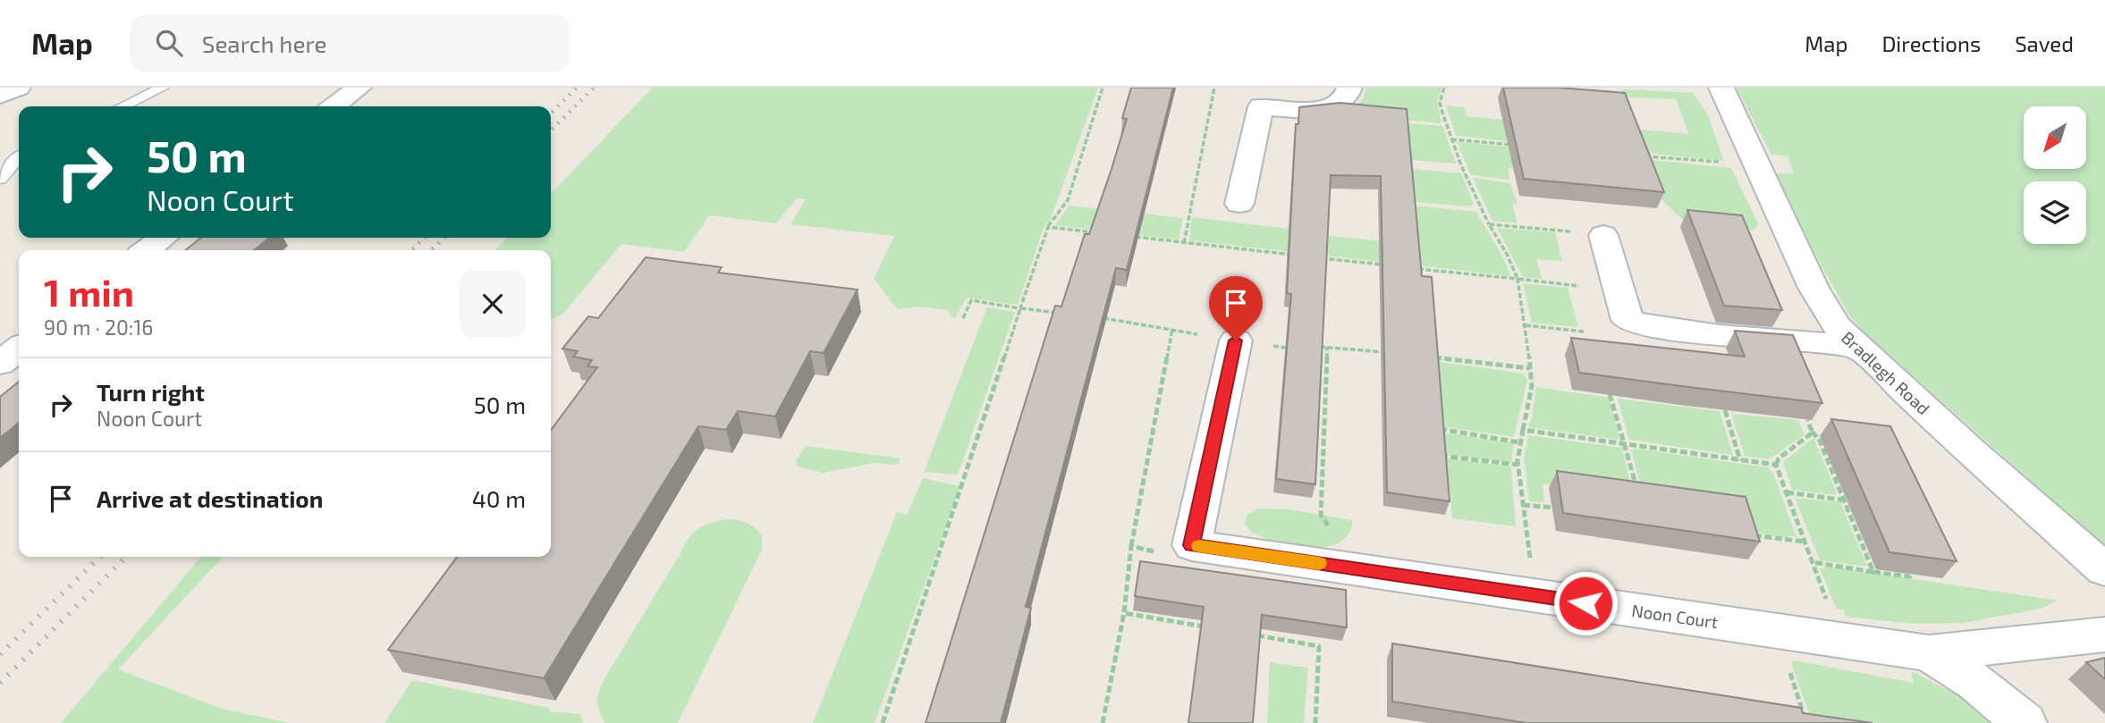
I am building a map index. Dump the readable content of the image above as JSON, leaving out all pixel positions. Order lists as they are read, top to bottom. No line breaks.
{"streets":{"street":["Bradlegh Road","Noon Court"]},"north":"bottom left","page":{"header":"Map","search":"Search here","nav":["Map","Directions","Saved"],"turn":["50 m","Noon Court"],"heading":["1 min","90 m · 20:16"],"list":[{"name":"Turn right","note":"Noon Court","value":"50 m"},{"name":"Arrive at destination","value":"40 m"}]}}
